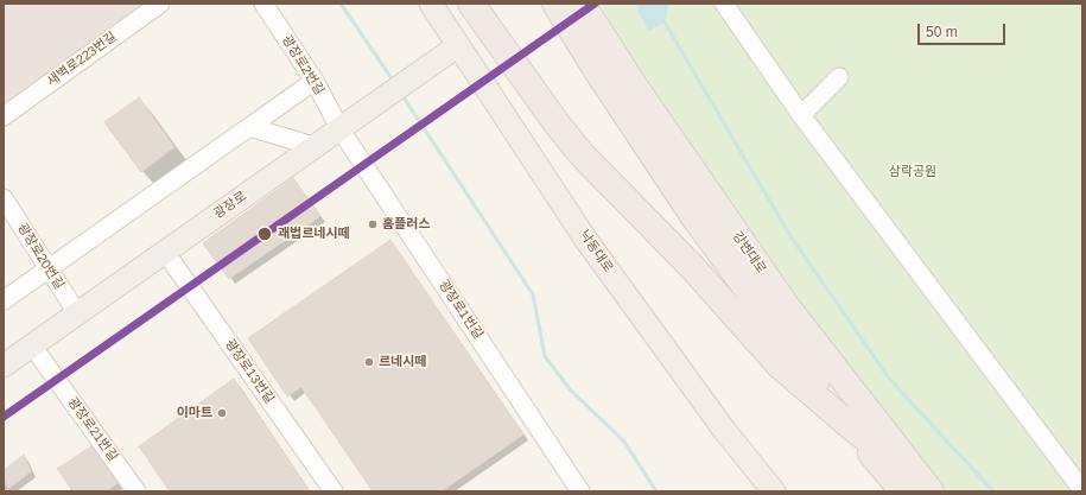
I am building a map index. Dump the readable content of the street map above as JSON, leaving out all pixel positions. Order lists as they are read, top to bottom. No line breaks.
{"streets":{"highway":["강변대로"],"main road":["광장로","낙동대로"],"street":["새벽로223번길","광장로2번길","광장로20번길","광장로1번길","광장로13번길","광장로21번길"]},"crossings":[["광장로2번길","광장로"],["광장로2번길","광장로1번길"],["광장로","낙동대로"],["광장로","광장로20번길"],["광장로","광장로1번길"],["광장로","광장로13번길"],["광장로","광장로21번길"]],"parks":["삼락공원"],"places":["홈플러스","괘법르네시떼","르네시떼","이마트"],"scale_bar":"50 m"}
